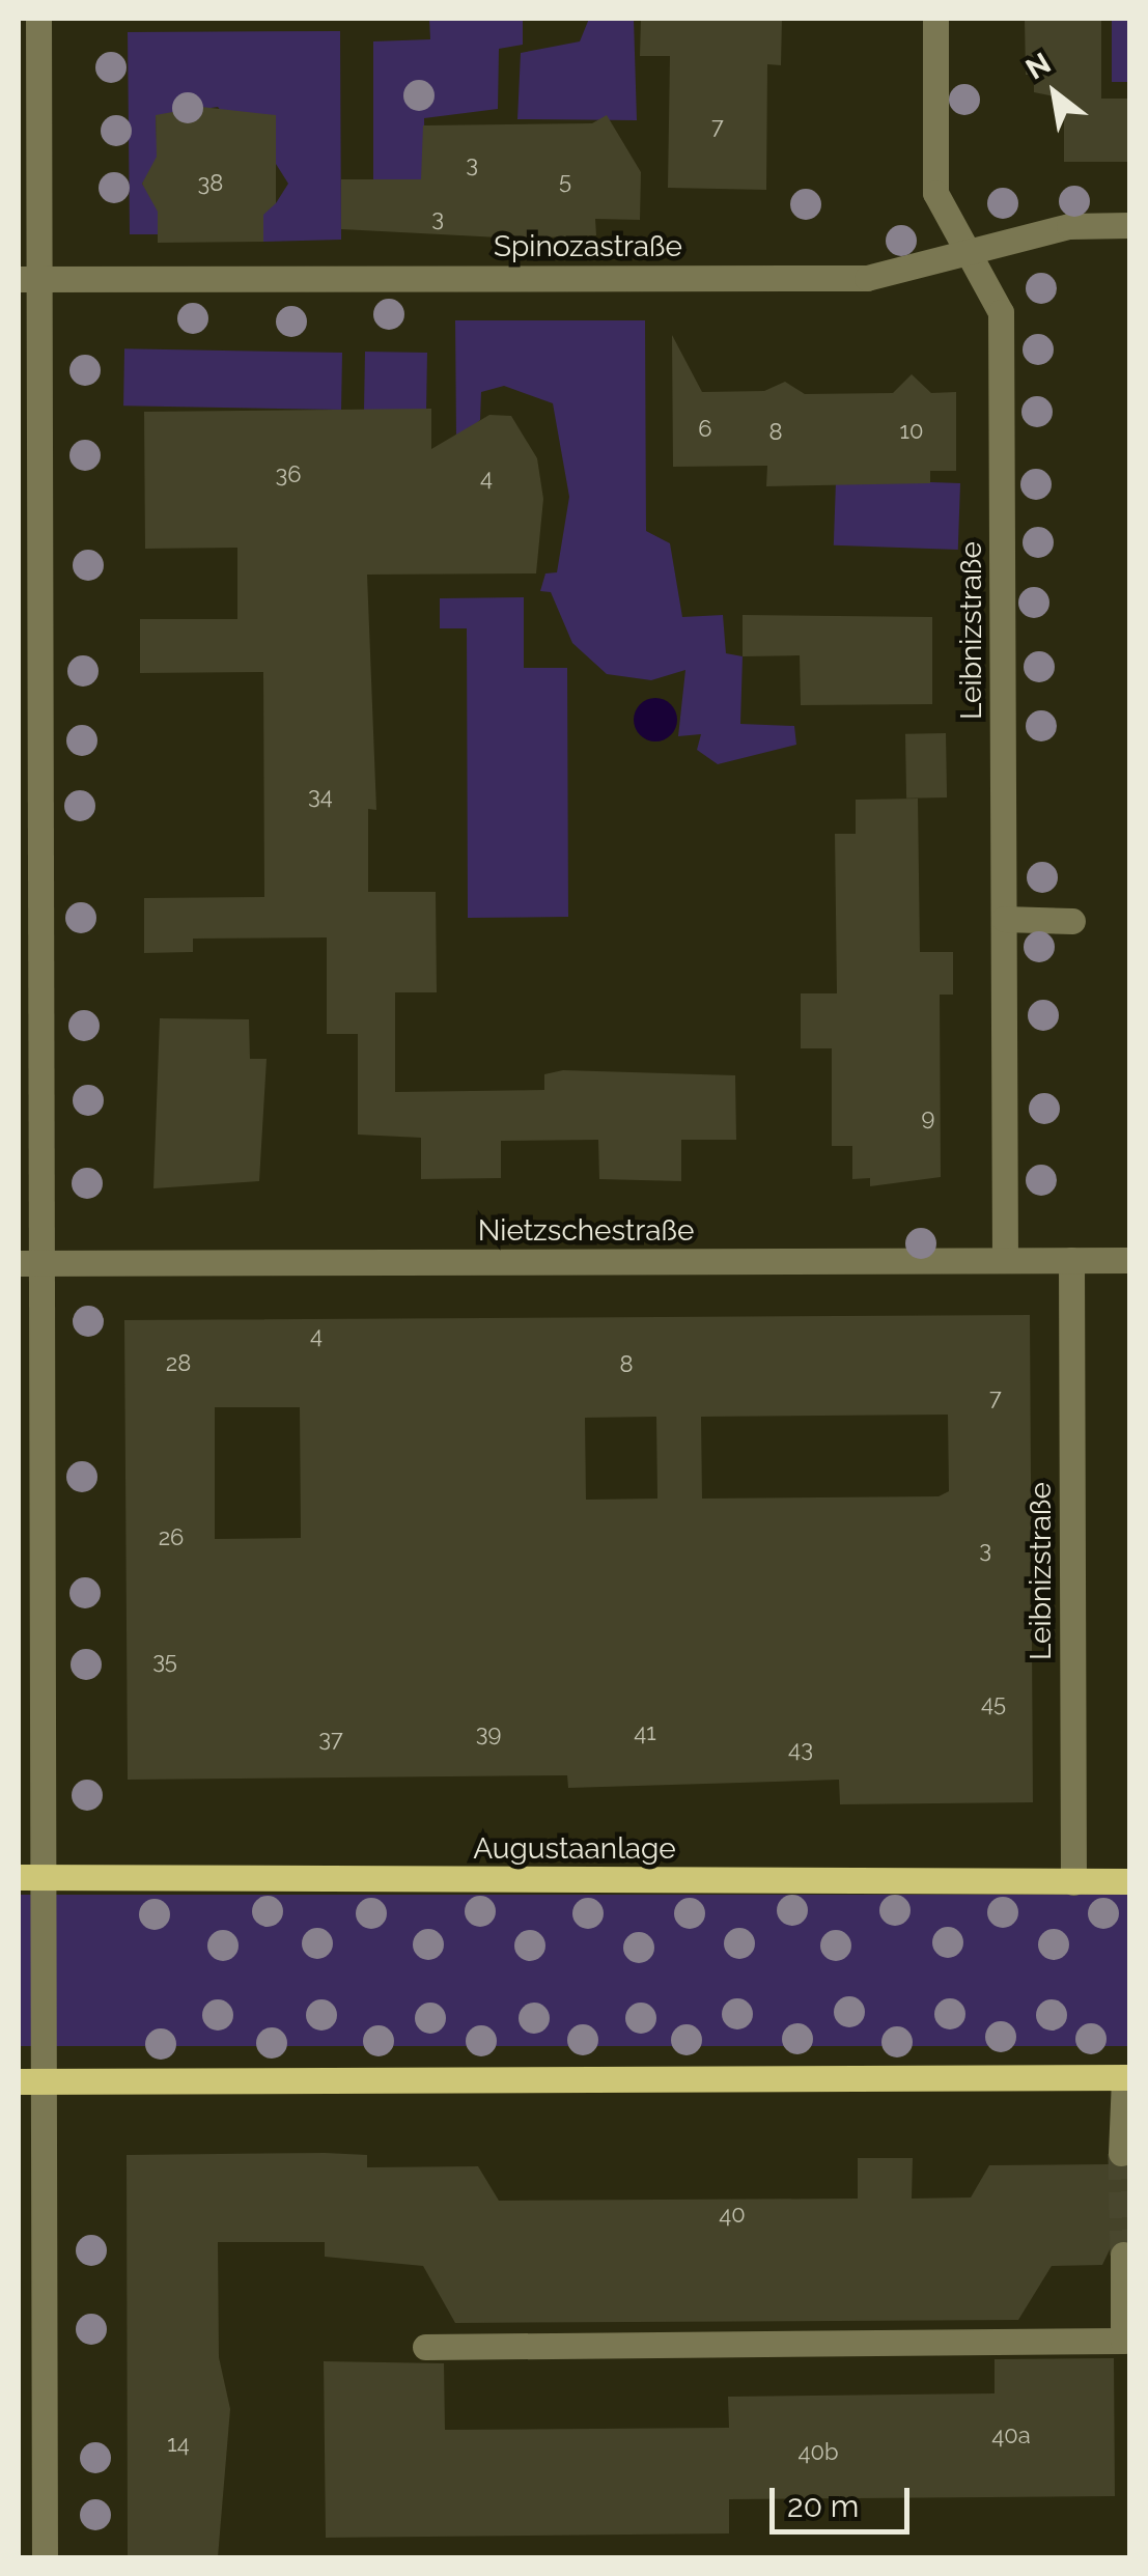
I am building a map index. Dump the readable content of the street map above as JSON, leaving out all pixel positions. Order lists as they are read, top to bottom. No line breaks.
{"streets":{"main road":["Augustaanlage"],"street":["Spinozastraße","Leibnizstraße","Nietzschestraße"]},"crossings":[["Spinozastraße","Leibnizstraße"],["Leibnizstraße","Nietzschestraße"],["Leibnizstraße","Augustaanlage"]],"house_numbers":["7","3","5","38","3","6","10","8","36","4","34","9","4","28","8","7","26","3","35","45","41","39","37","43","40","40a","14","40b"],"scale_bar":"20 m","north":"top left"}
